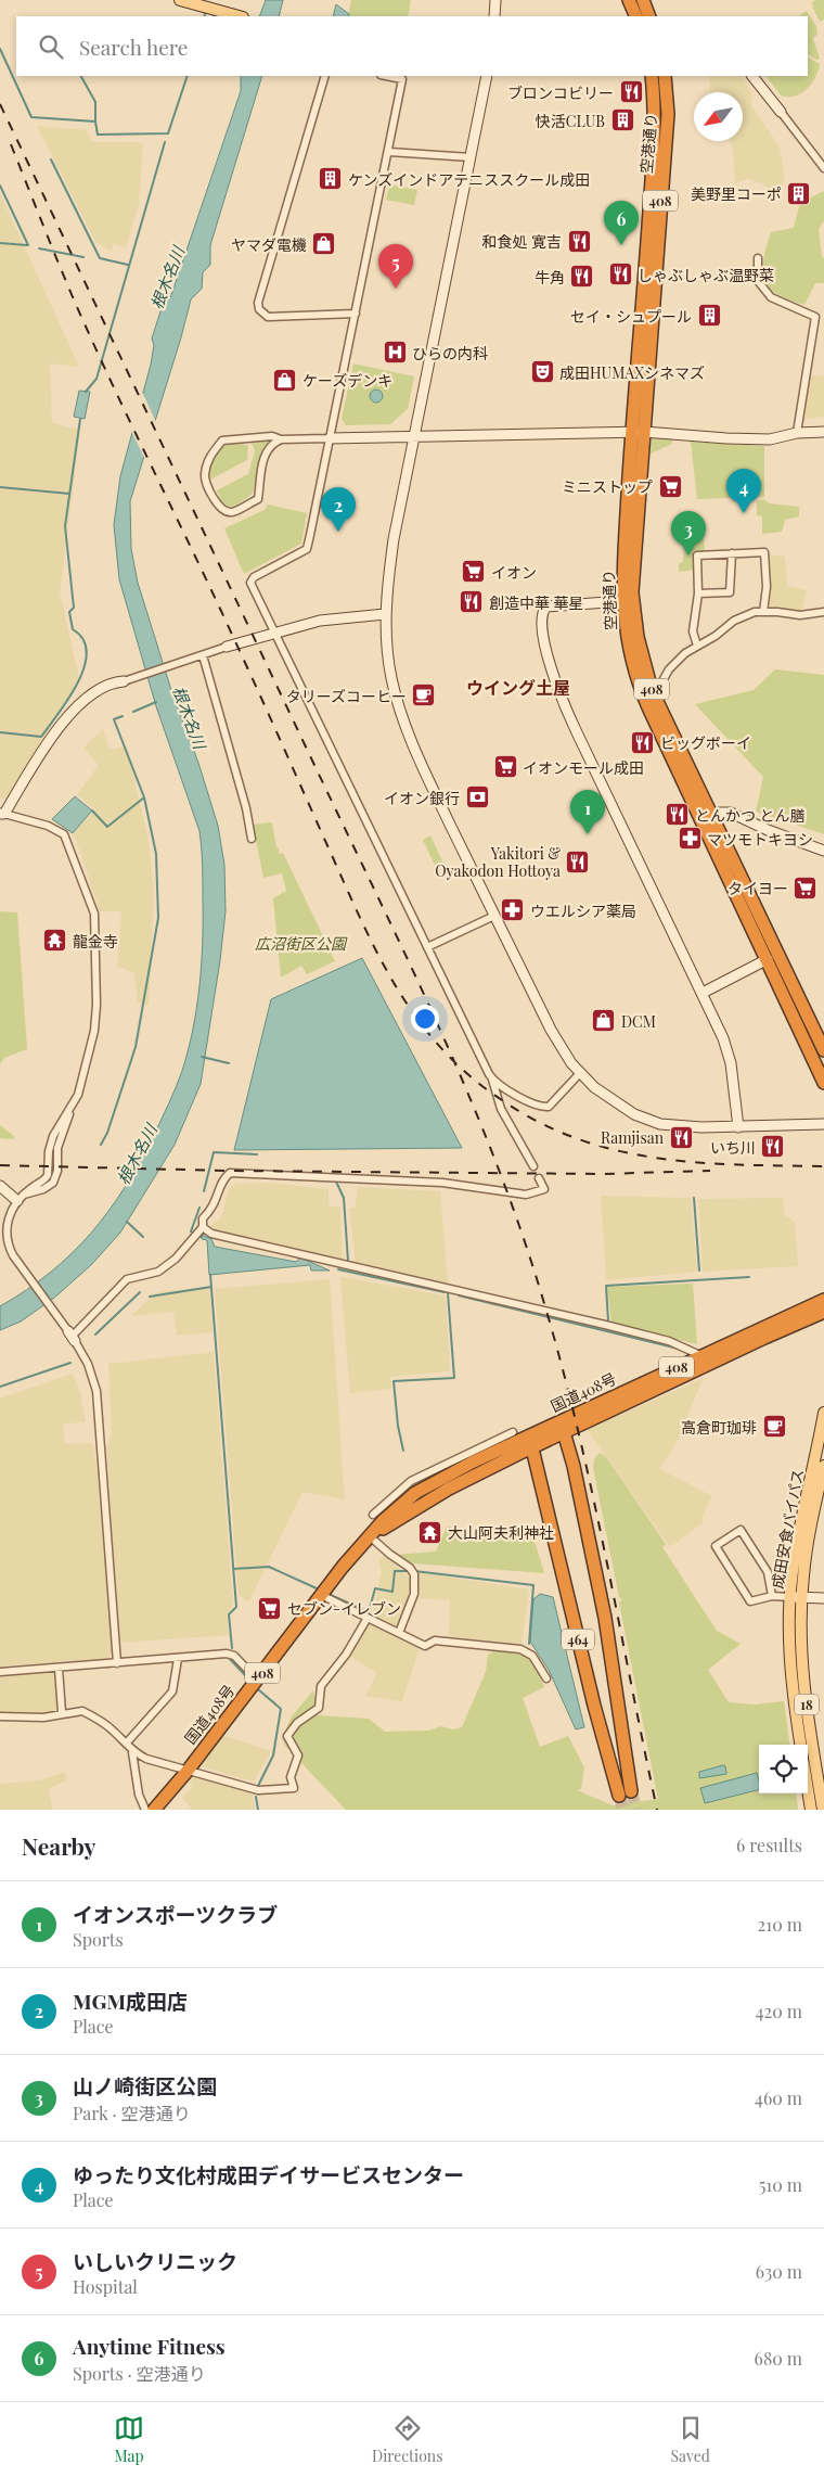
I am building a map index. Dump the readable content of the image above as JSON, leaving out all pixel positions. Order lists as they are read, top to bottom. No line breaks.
{"streets":{"highway":["空港通り","408","国道408号","464"],"main road":["成田安食バイパス","18"]},"crossings":[["国道408号","464"]],"districts":["ウイング土屋"],"water":["根木名川"],"parks":["広沼街区公園"],"places":{"restaurant":["ブロンコビリー","和食処 寛吉","しゃぶしゃぶ温野菜","牛角","創造中華 華星","ビッグボーイ","とんかつ とん膳","Yakitori & Oyakodon Hottoya","Ramjisan","いち川"],"building":["快活CLUB","ケンズインドアテニススクール成田","美野里コーポ","セイ・シュプール"],"shop":["ヤマダ電機","ケーズデンキ","DCM"],"hospital":["ひらの内科"],"theatre":["成田HUMAXシネマズ"],"supermarket":["ミニストップ","イオン","イオンモール成田","タイヨー","セブン-イレブン"],"cafe":["タリーズコーヒー","高倉町珈琲"],"bank":["イオン銀行"],"pharmacy":["マツモトキヨシ","ウエルシア薬局"],"temple":["龍金寺","大山阿夫利神社"]},"north":"bottom left","page":{"search":"Search here","pins":["6","5","4","2","3","1"],"heading":["Nearby","6 results"],"list":[{"mark":"1","name":"イオンスポーツクラブ","note":"Sports","value":"210 m"},{"mark":"2","name":"MGM成田店","note":"Place","value":"420 m"},{"mark":"3","name":"山ノ崎街区公園","note":"Park · 空港通り","value":"460 m"},{"mark":"4","name":"ゆったり文化村成田デイサービスセンター","note":"Place","value":"510 m"},{"mark":"5","name":"いしいクリニック","note":"Hospital","value":"630 m"},{"mark":"6","name":"Anytime Fitness","note":"Sports · 空港通り","value":"680 m"}],"nav":["Map","Directions","Saved"]}}
